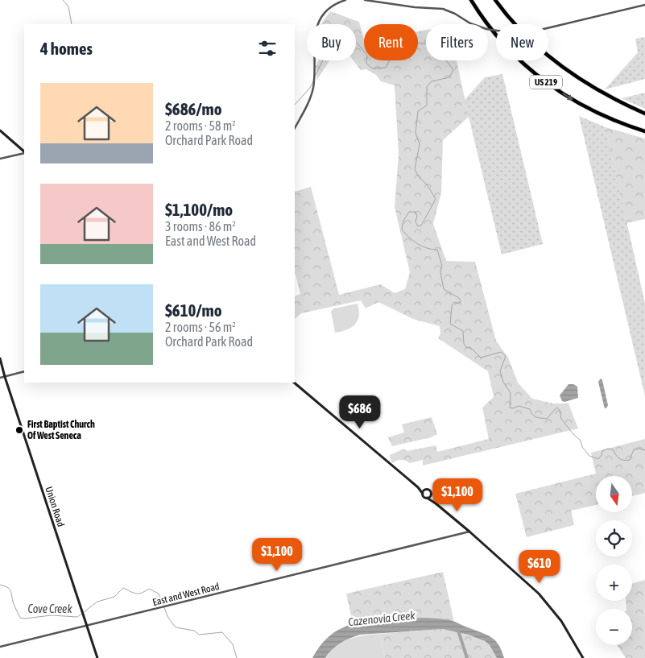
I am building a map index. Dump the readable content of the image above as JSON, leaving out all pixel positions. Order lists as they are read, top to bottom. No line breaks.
{"streets":{"highway":["US 219"],"main road":["Union Road"],"street":["East and West Road"]},"crossings":[["Union Road","East and West Road"]],"water":["Cove Creek","Cazenovia Creek"],"places":["First Baptist Church Of West Seneca"],"north":"bottom","page":{"chip":["Buy","Rent","Filters","New"],"heading":"4 homes","list":[{"name":"$686/mo","note":"2 rooms · 58 m² · Orchard Park Road"},{"name":"$1,100/mo","note":"3 rooms · 86 m² · East and West Road"},{"name":"$610/mo","note":"2 rooms · 56 m² · Orchard Park Road"}],"price":["$686","$1,100","$1,100","$610"],"map_buttons":["+","−"]}}
